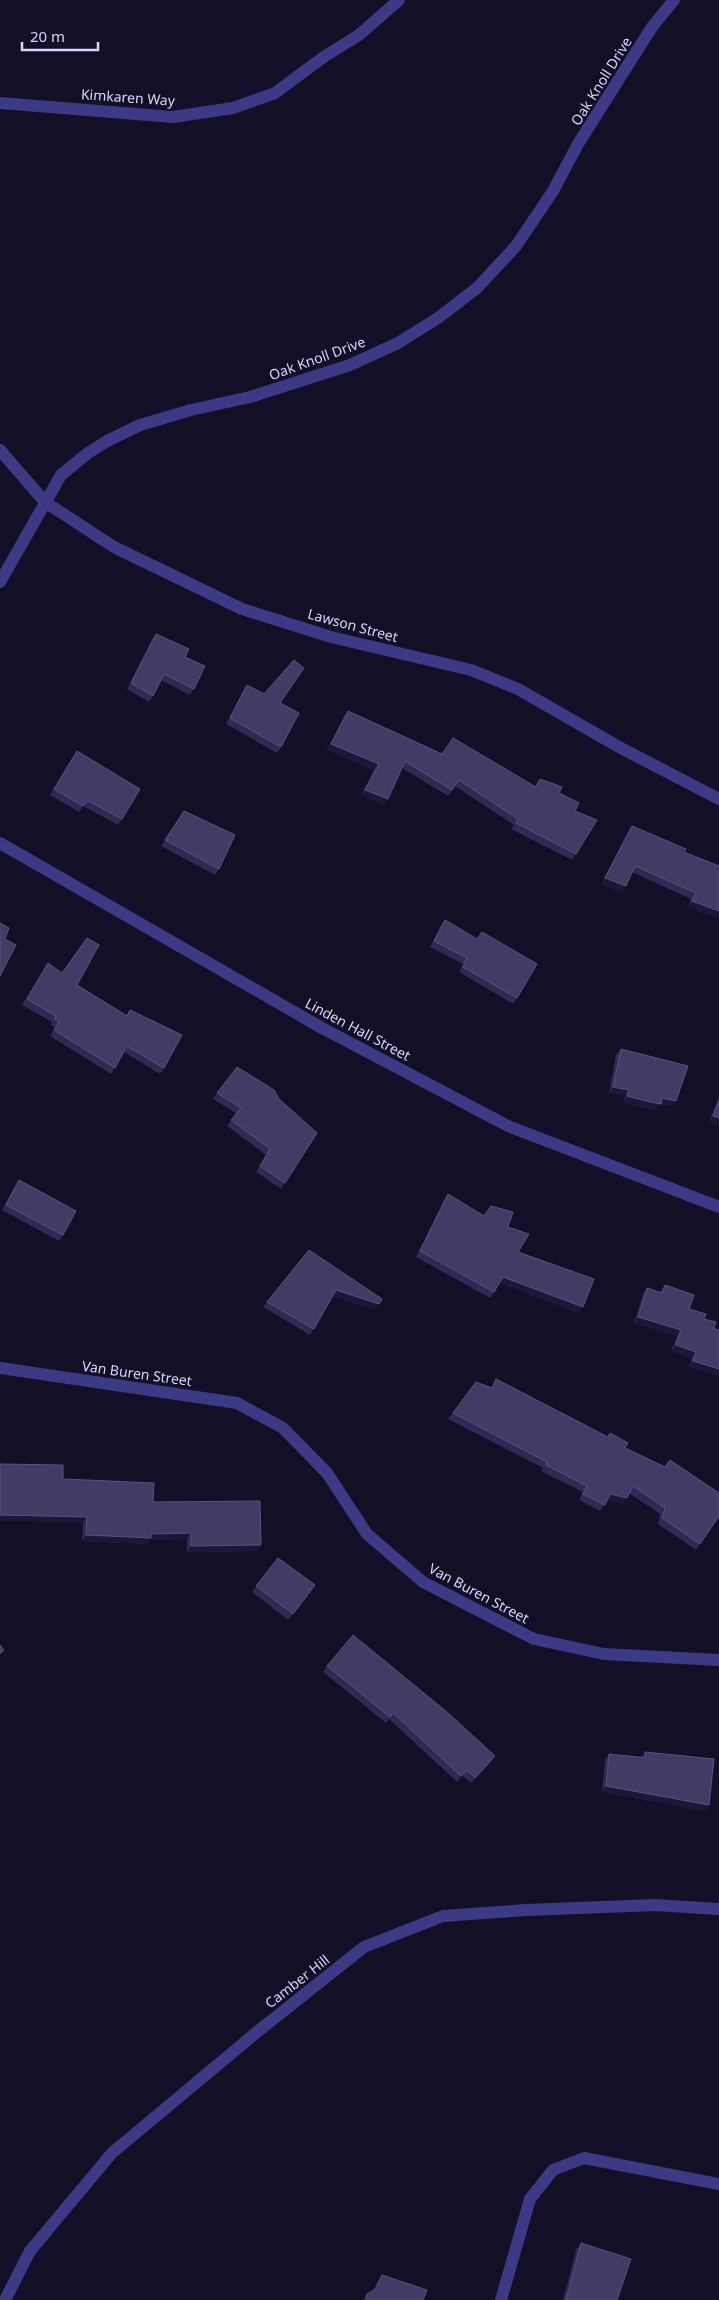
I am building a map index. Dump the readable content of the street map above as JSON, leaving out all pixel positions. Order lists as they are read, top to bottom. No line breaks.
{"streets":{"street":["Oak Knoll Drive","Kimkaren Way","Lawson Street","Linden Hall Street","Van Buren Street","Camber Hill"]},"crossings":[["Oak Knoll Drive","Lawson Street"]],"scale_bar":"20 m"}
